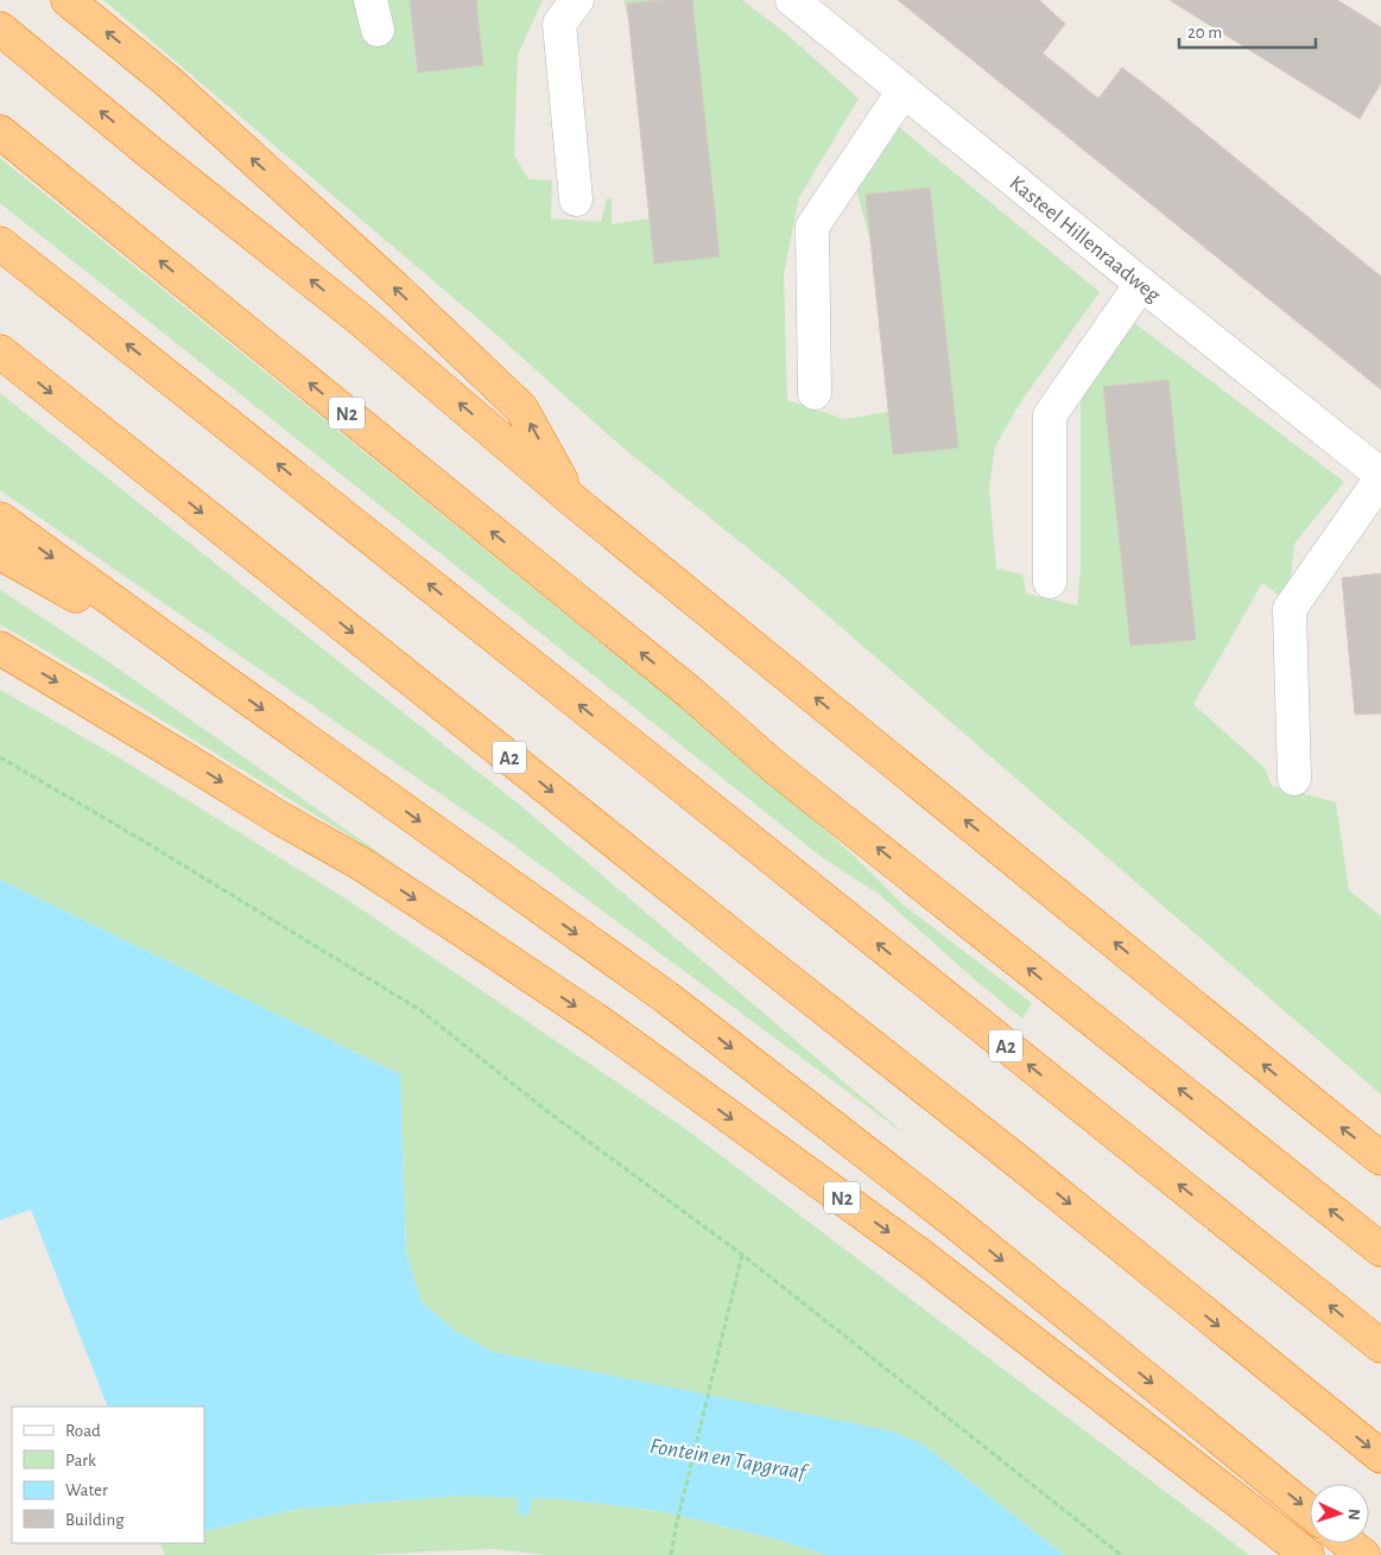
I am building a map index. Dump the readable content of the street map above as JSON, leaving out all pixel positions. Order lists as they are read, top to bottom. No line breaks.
{"streets":{"highway":["N2","A2"],"street":["Kasteel Hillenraadweg"]},"water":["Fontein en Tapgraaf"],"legend":["Road","Park","Water","Building"],"scale_bar":"20 m","north":"right"}
